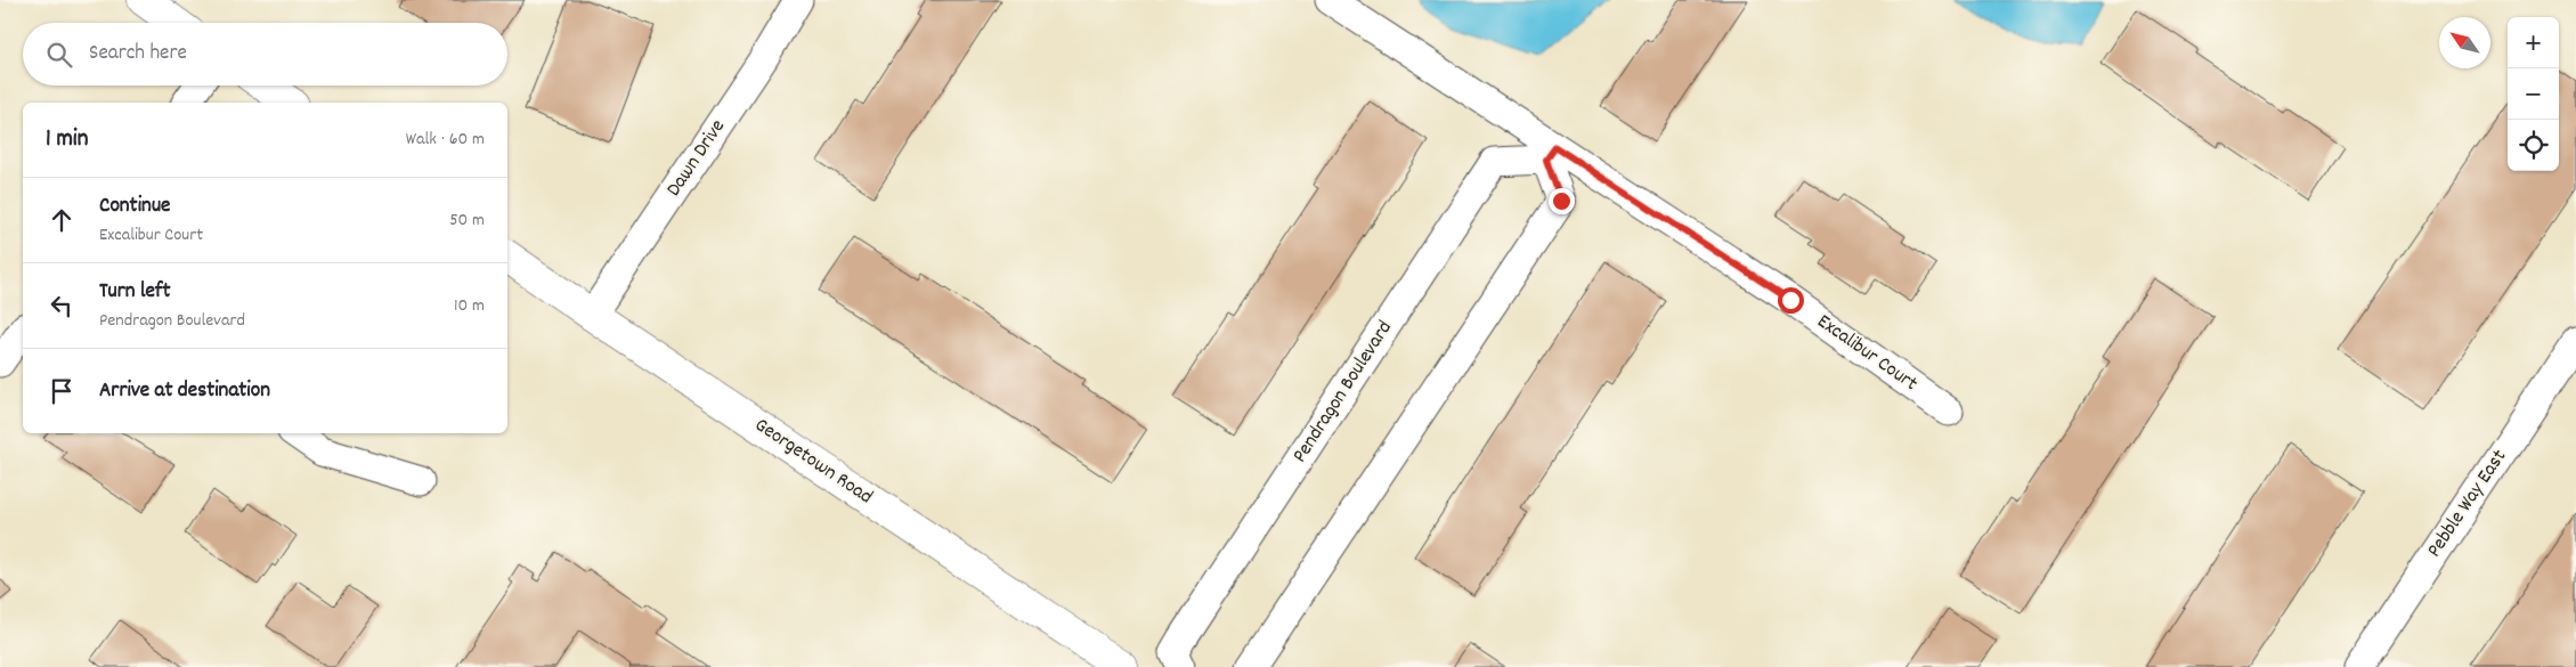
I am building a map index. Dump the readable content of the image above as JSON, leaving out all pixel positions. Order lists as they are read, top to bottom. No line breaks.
{"streets":{"main road":["Georgetown Road"],"street":["Dawn Drive","Excalibur Court","Pendragon Boulevard","Pebble Way East"]},"crossings":[["Dawn Drive","Georgetown Road"],["Excalibur Court","Pendragon Boulevard"]],"north":"top left","page":{"map_buttons":["+","−"],"search":"Search here","heading":["1 min","Walk · 60 m"],"list":[["Continue","Excalibur Court","50 m"],["Turn left","Pendragon Boulevard","10 m"],"Arrive at destination"]}}
